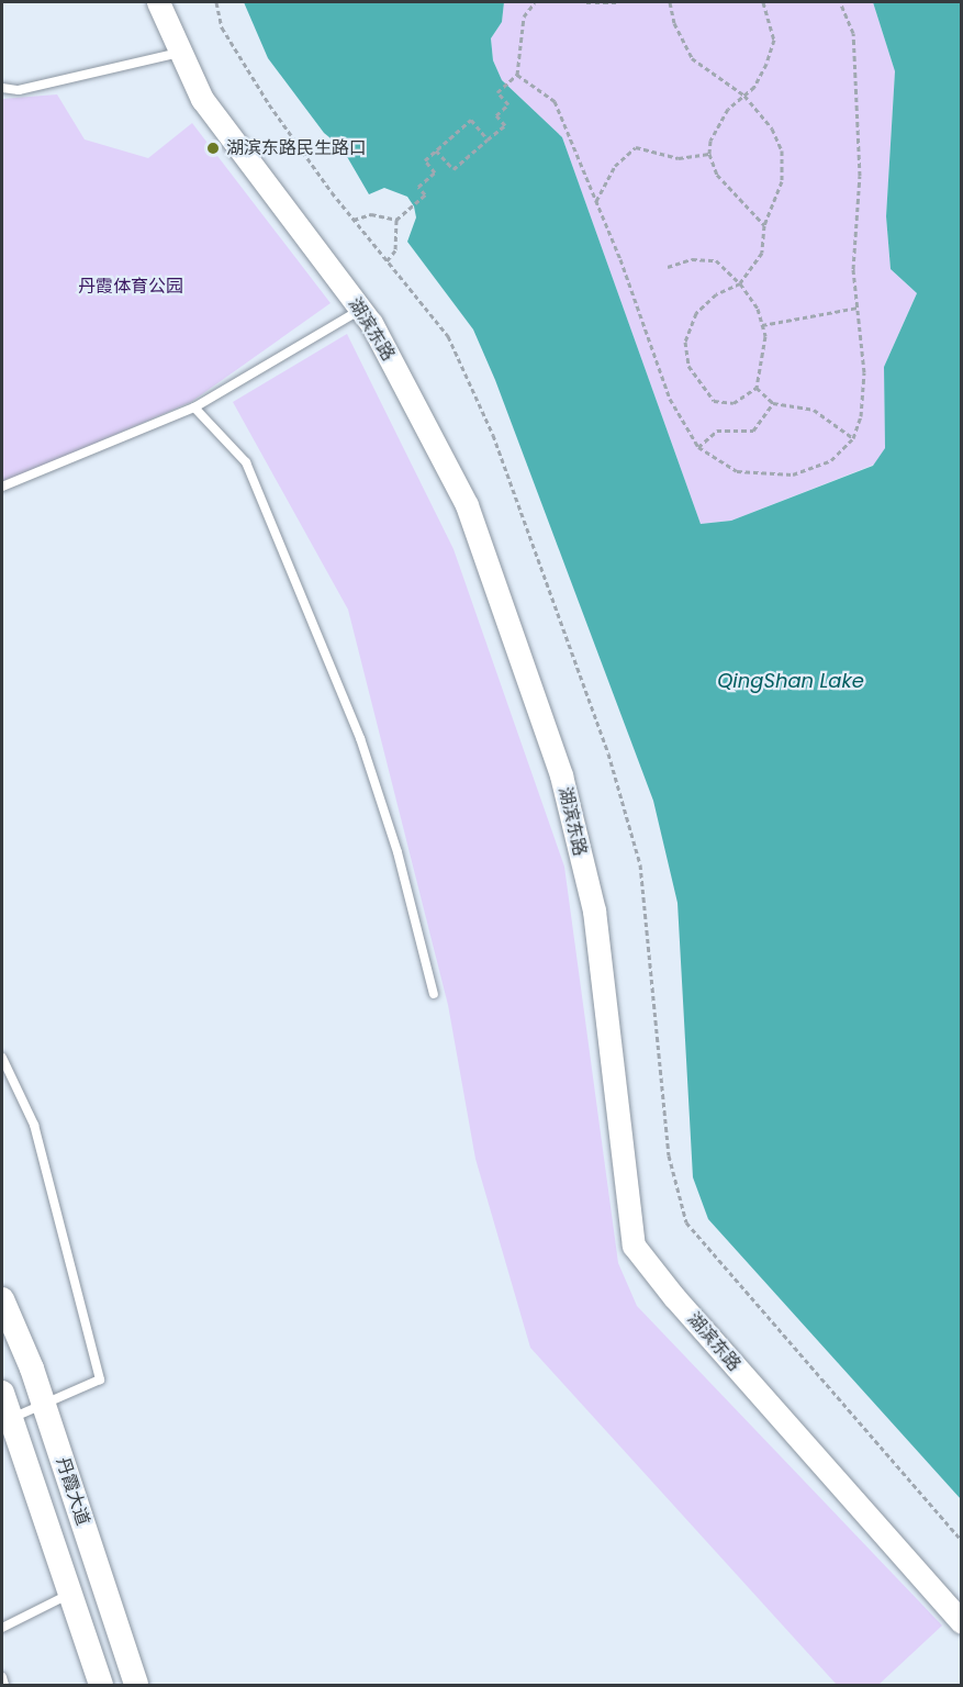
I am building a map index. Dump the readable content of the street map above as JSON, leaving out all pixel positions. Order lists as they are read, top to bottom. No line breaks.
{"streets":{"main road":["丹霞大道"],"street":["湖滨东路"]},"water":["QingShan Lake"],"parks":["丹霞体育公园"],"places":["湖滨东路民生路口"]}
